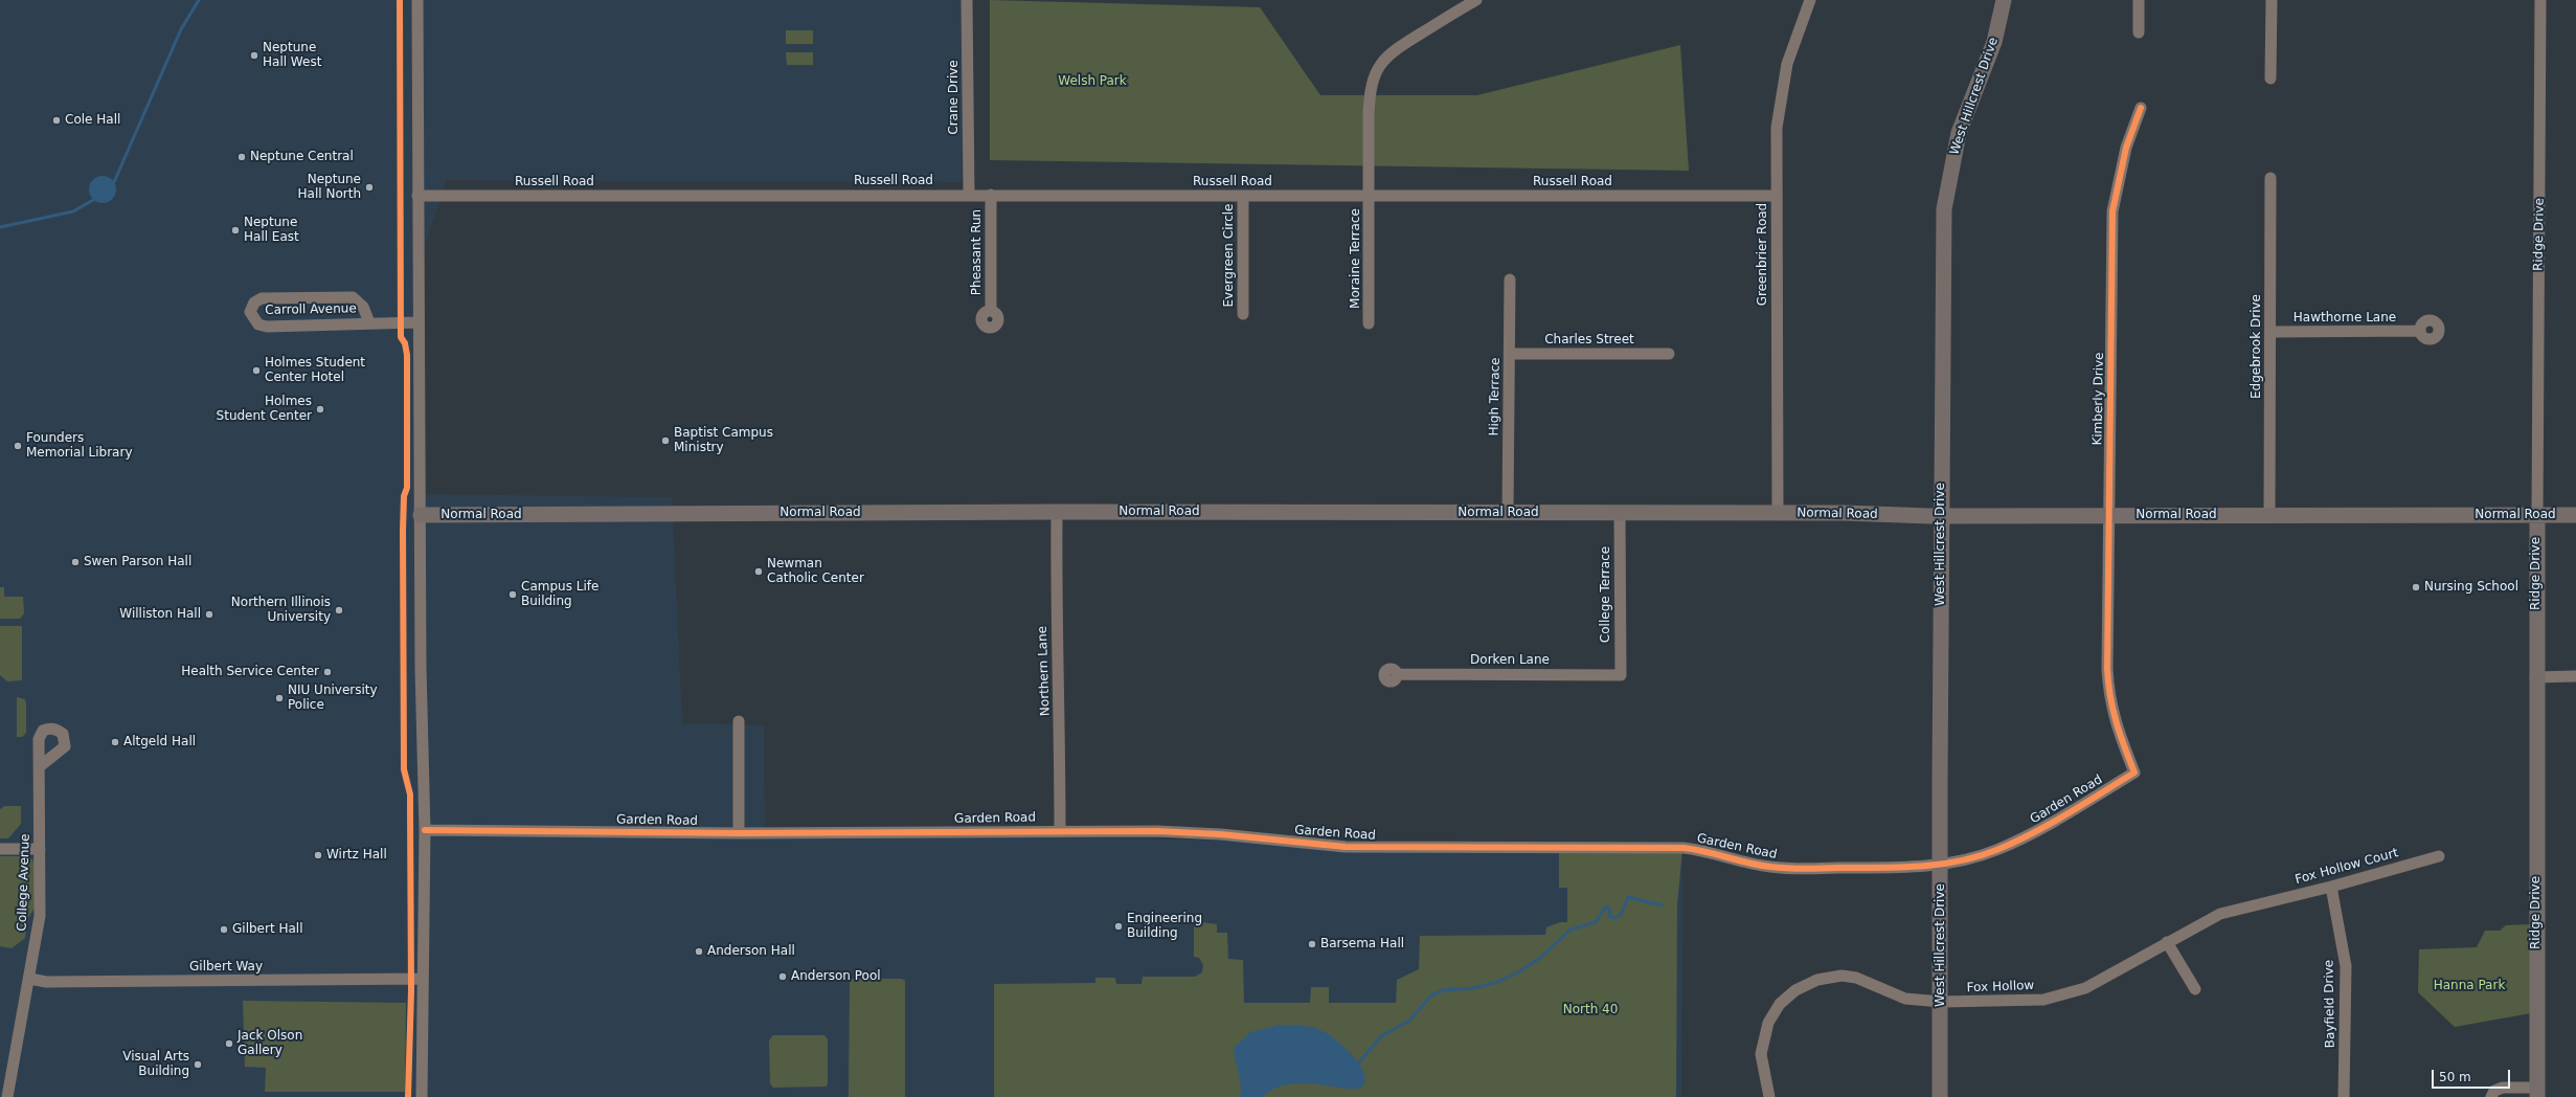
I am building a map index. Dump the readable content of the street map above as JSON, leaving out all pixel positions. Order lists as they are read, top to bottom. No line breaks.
{"streets":{"street":["West Hillcrest Drive","Crane Drive","Russell Road","Ridge Drive","Pheasant Run","Greenbrier Road","Evergreen Circle","Moraine Terrace","Carroll Avenue","Hawthorne Lane","Charles Street","Edgebrook Drive","High Terrace","Kimberly Drive","Normal Road","College Terrace","Dorken Lane","Northern Lane","Garden Road","Fox Hollow Court","College Avenue","Gilbert Way","Fox Hollow","Bayfield Drive"]},"crossings":[["West Hillcrest Drive","Normal Road"],["West Hillcrest Drive","Garden Road"],["West Hillcrest Drive","Fox Hollow"],["Crane Drive","Russell Road"],["Russell Road","Pheasant Run"],["Russell Road","Greenbrier Road"],["Russell Road","Evergreen Circle"],["Russell Road","Moraine Terrace"],["Ridge Drive","Normal Road"],["Greenbrier Road","Normal Road"],["Hawthorne Lane","Edgebrook Drive"],["Charles Street","High Terrace"],["Edgebrook Drive","Normal Road"],["High Terrace","Normal Road"],["Kimberly Drive","Normal Road"],["Kimberly Drive","Garden Road"],["Normal Road","College Terrace"],["Normal Road","Northern Lane"],["College Terrace","Dorken Lane"],["Northern Lane","Garden Road"],["Fox Hollow Court","Fox Hollow"],["Fox Hollow Court","Bayfield Drive"],["College Avenue","Gilbert Way"]],"parks":["Welsh Park","Hanna Park","North 40"],"places":["Neptune Hall West","Cole Hall","Neptune Central","Neptune Hall North","Neptune Hall East","Holmes Student Center Hotel","Holmes Student Center","Baptist Campus Ministry","Founders Memorial Library","Swen Parson Hall","Newman Catholic Center","Nursing School","Campus Life Building","Northern Illinois University","Williston Hall","Health Service Center","NIU University Police","Altgeld Hall","Wirtz Hall","Engineering Building","Gilbert Hall","Barsema Hall","Anderson Hall","Anderson Pool","Jack Olson Gallery","Visual Arts Building"],"scale_bar":"50 m"}
